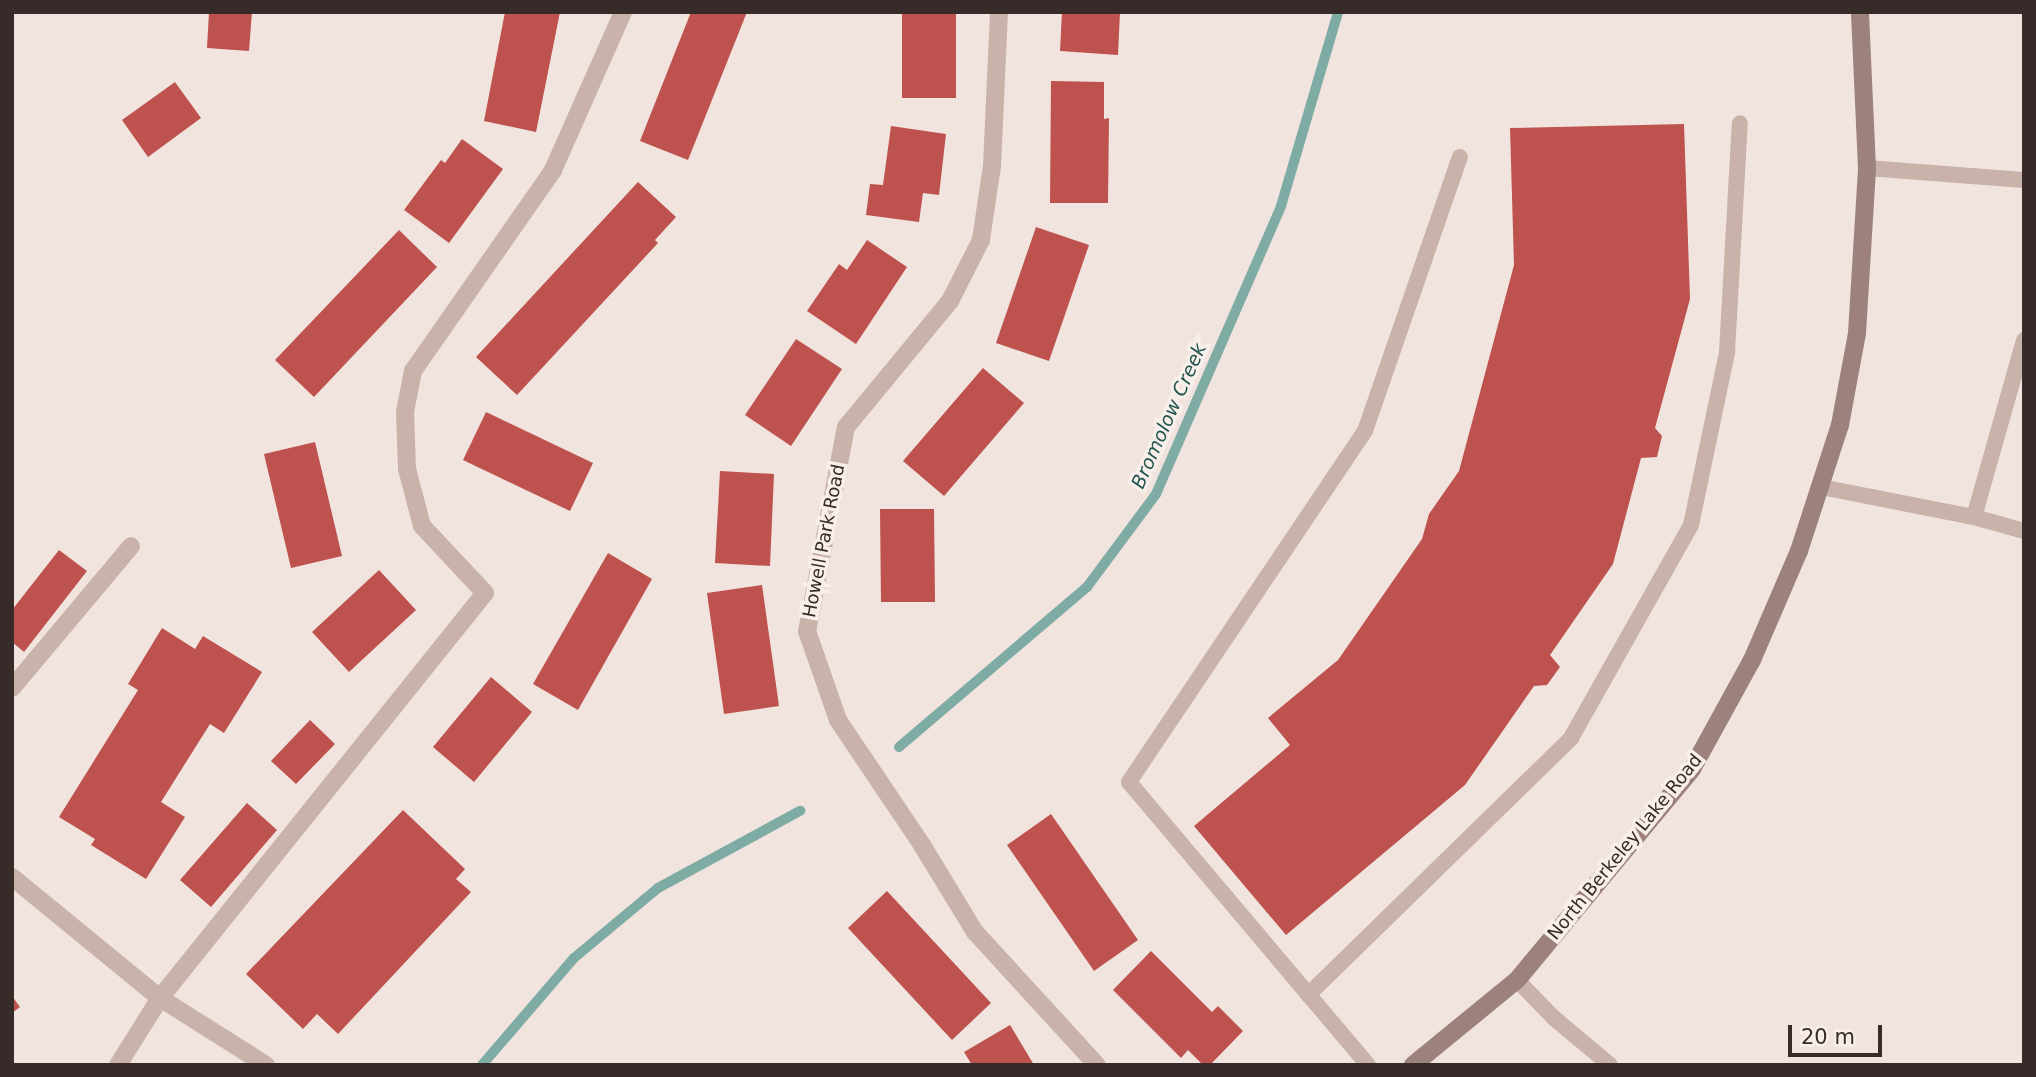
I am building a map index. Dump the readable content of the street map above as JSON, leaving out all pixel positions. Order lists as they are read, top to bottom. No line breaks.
{"streets":{"street":["Howell Park Road","North Berkeley Lake Road"]},"water":["Bromolow Creek"],"scale_bar":"20 m"}
